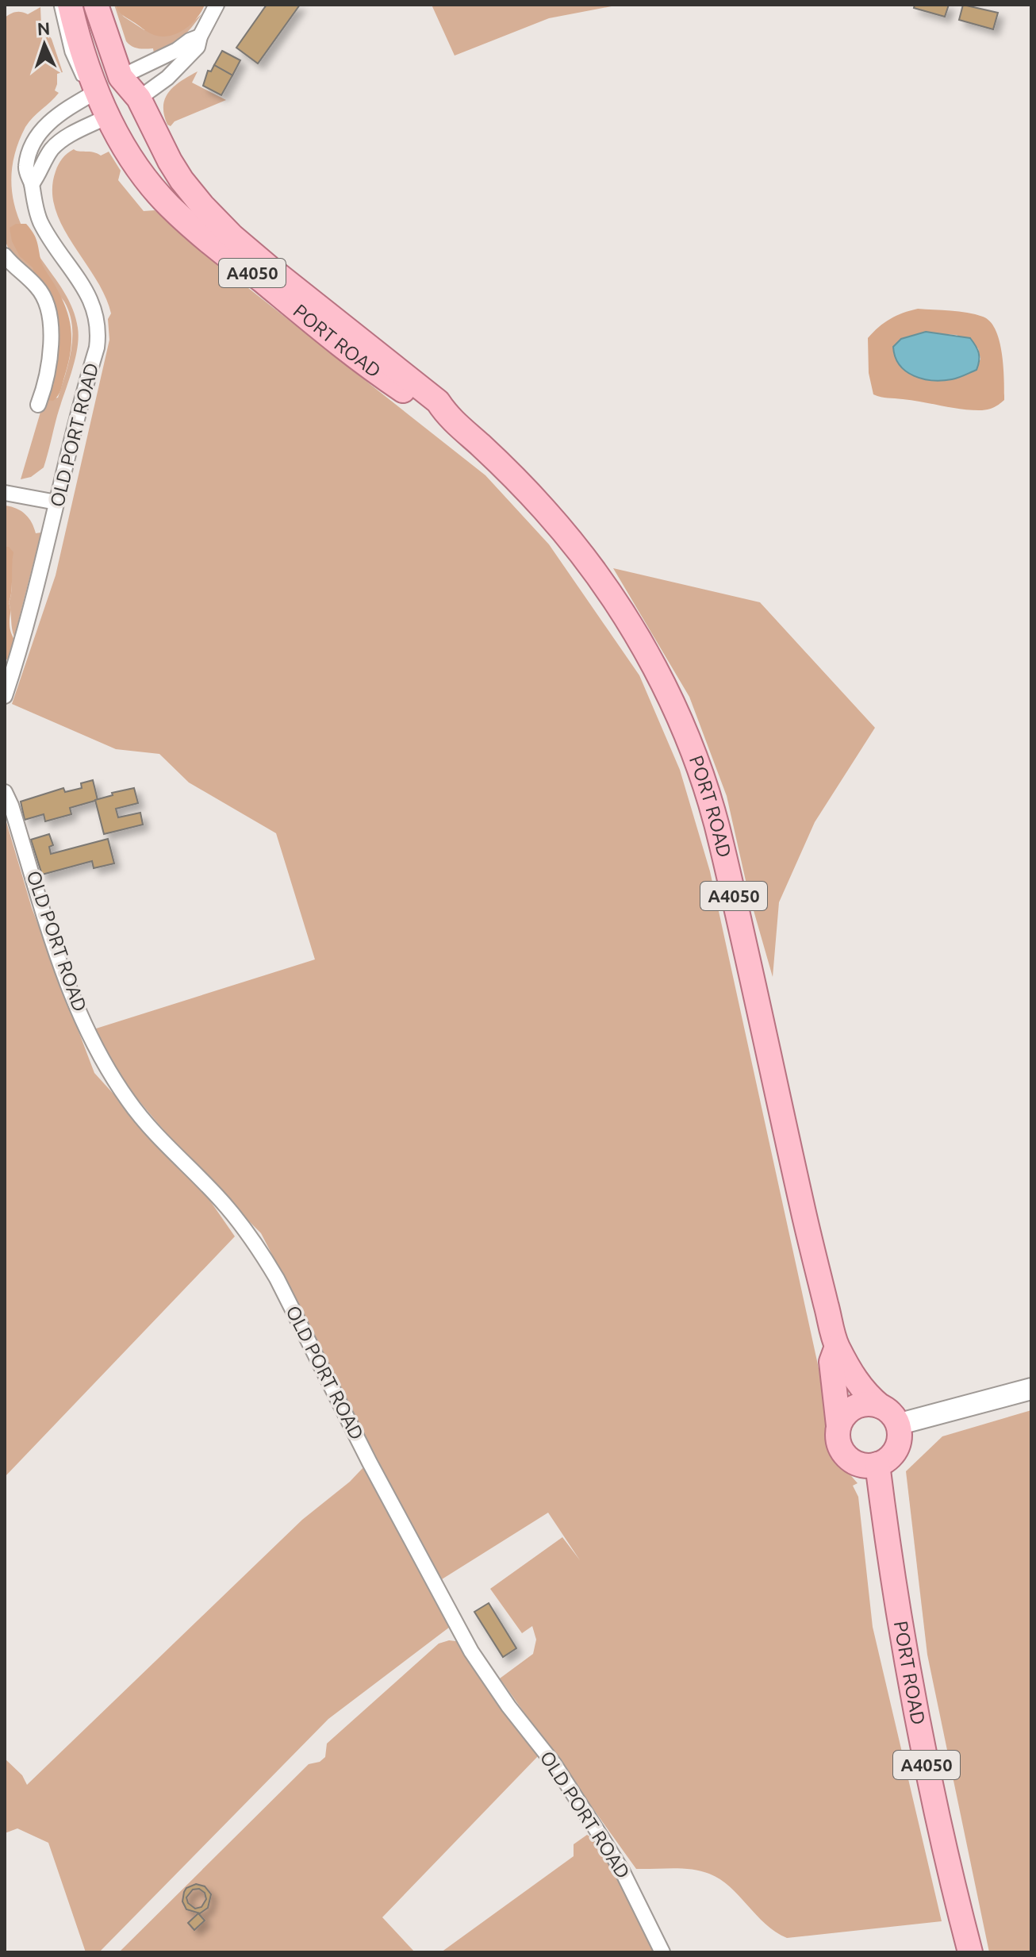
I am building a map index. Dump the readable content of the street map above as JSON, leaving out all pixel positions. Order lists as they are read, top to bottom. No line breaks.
{"streets":{"main road":["A4050","PORT ROAD"],"street":["OLD PORT ROAD"]},"crossings":[["A4050","PORT ROAD"],["PORT ROAD","OLD PORT ROAD"]],"north":"top"}
